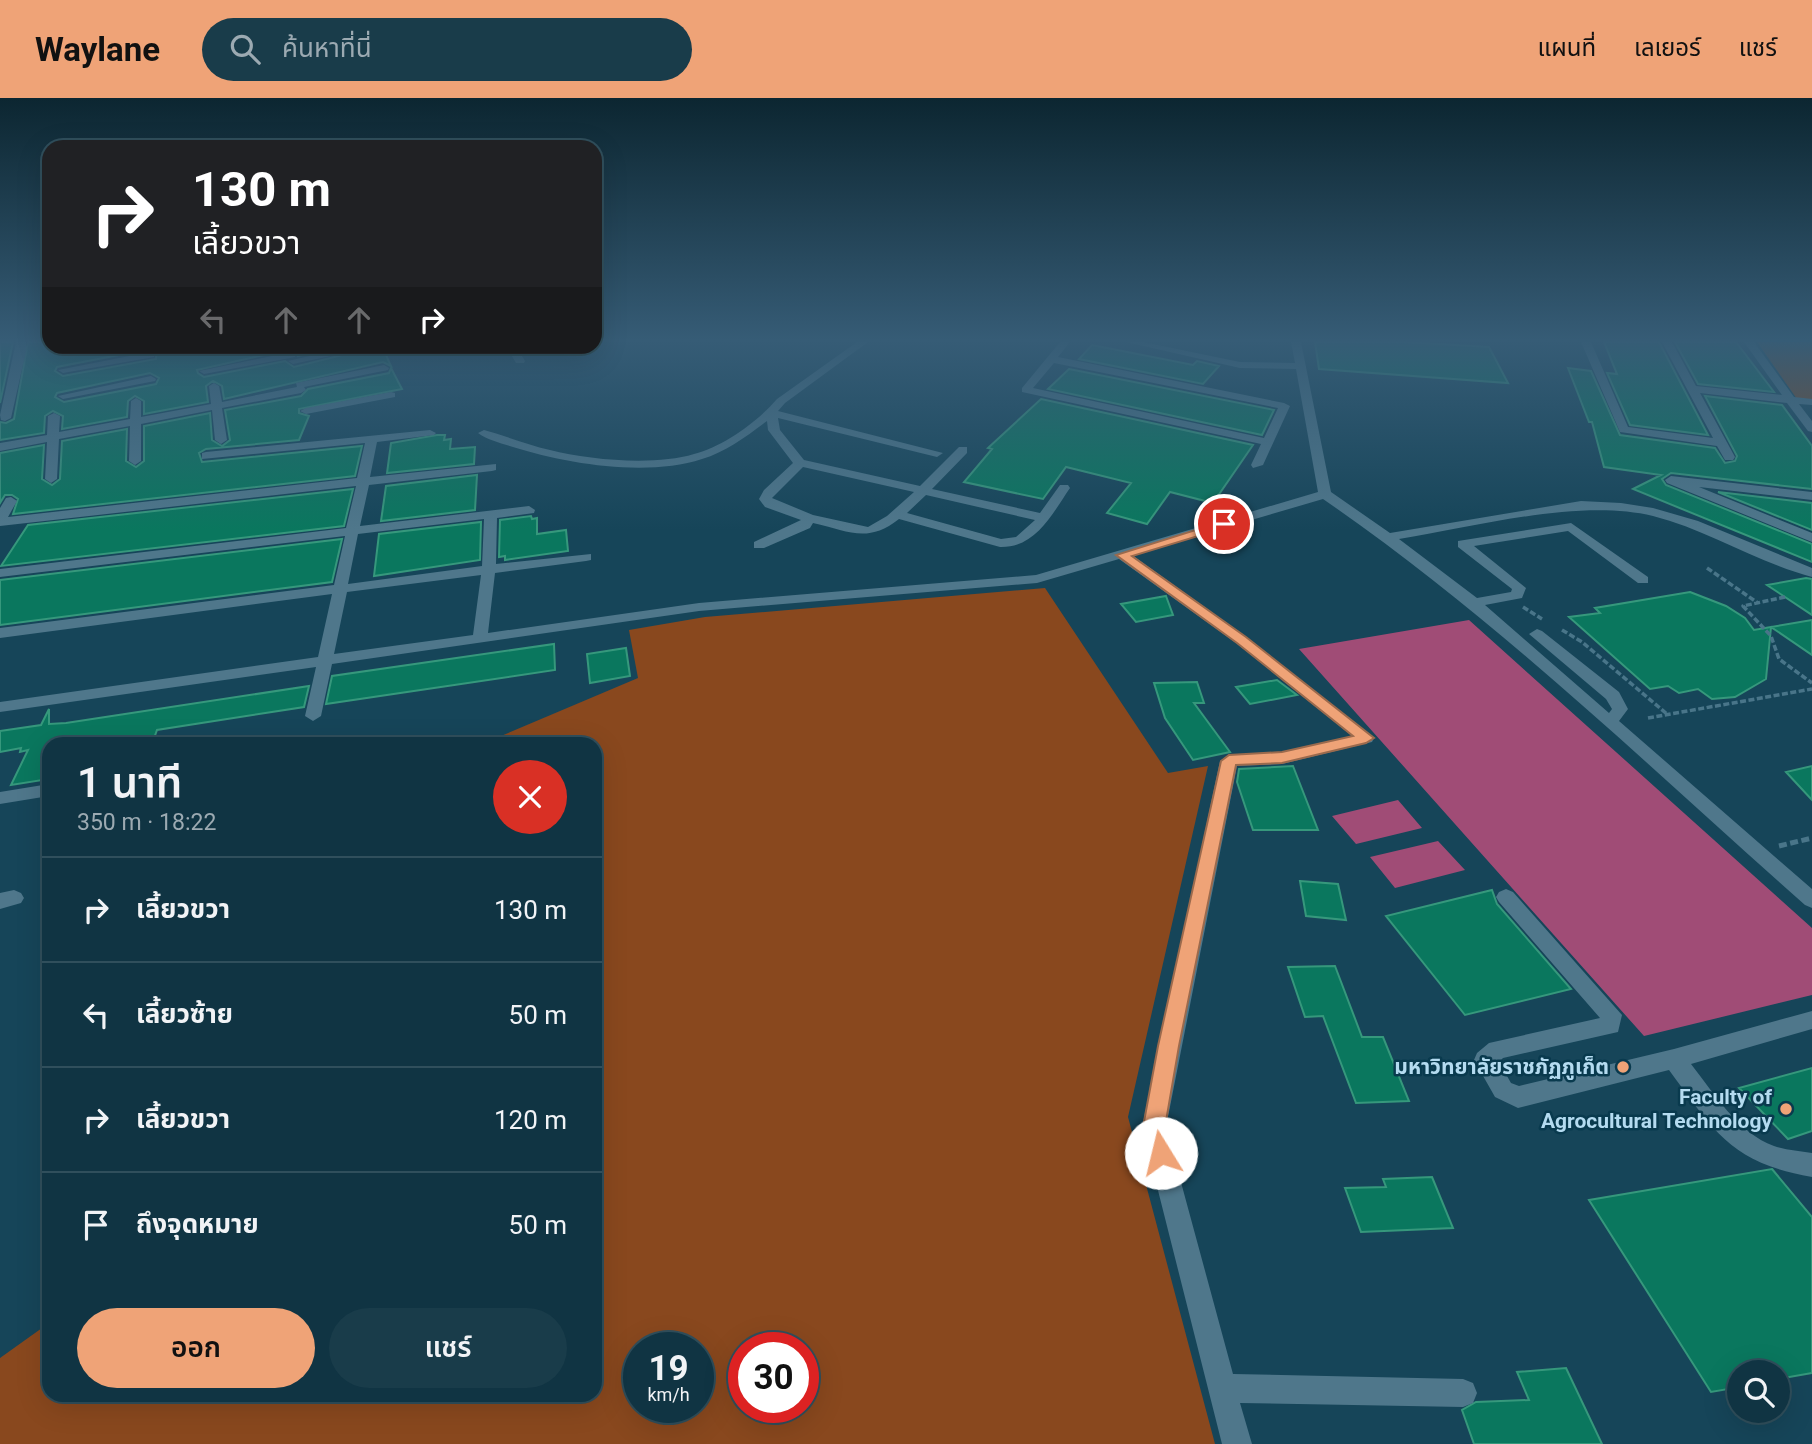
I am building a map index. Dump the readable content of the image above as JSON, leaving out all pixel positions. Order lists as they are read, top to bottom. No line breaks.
{"places":["มหาวิทยาลัยราชภัฏภูเก็ต","Faculty of Agrocultural Technology"],"page":{"header":"Waylane","search":"ค้นหาที่นี่","nav":["แผนที่","เลเยอร์","แชร์"],"turn":["130 m","เลี้ยวขวา"],"heading":["1 นาที","350 m · 18:22"],"list":[{"name":"เลี้ยวขวา","value":"130 m"},{"name":"เลี้ยวซ้าย","value":"50 m"},{"name":"เลี้ยวขวา","value":"120 m"},{"name":"ถึงจุดหมาย","value":"50 m"}],"buttons":["ออก","แชร์"],"speed":"19 km/h","limit":"30"}}
